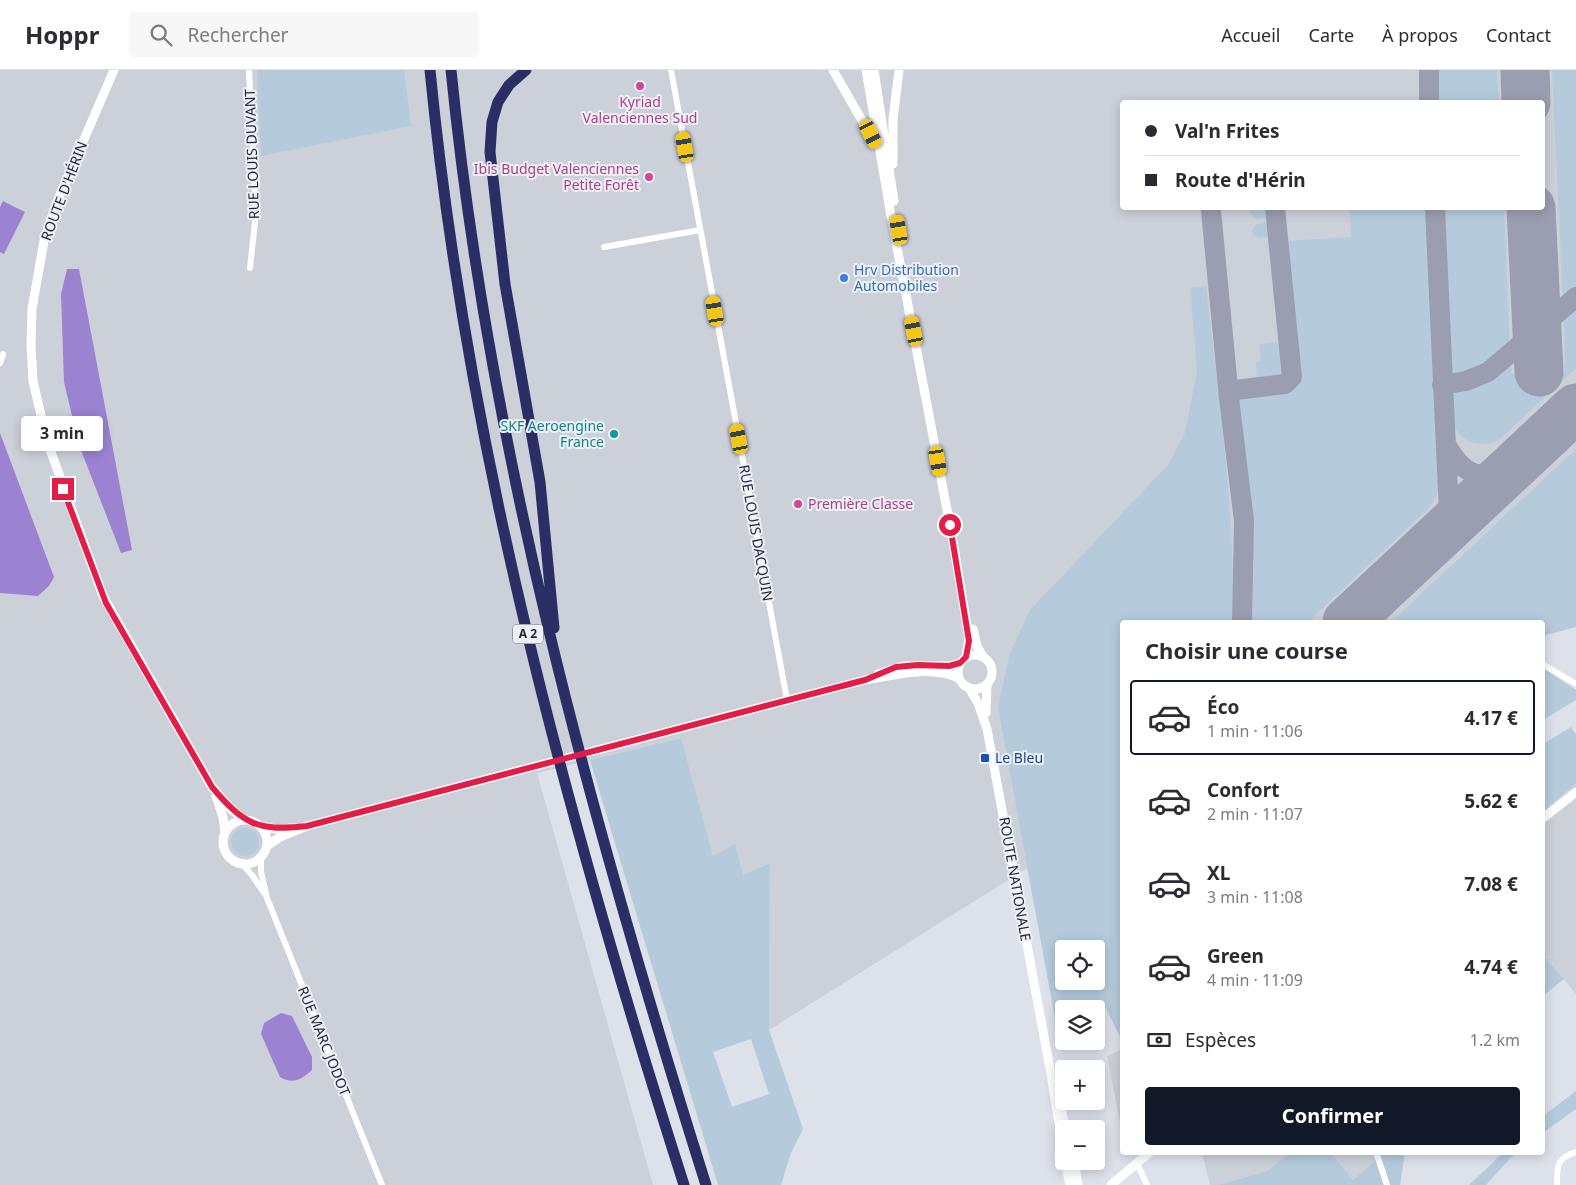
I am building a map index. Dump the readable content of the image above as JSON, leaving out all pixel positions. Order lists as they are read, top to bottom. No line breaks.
{"streets":{"highway":["A 2"],"street":["RUE LOUIS DUVANT","ROUTE D'HÉRIN","RUE LOUIS DACQUIN","ROUTE NATIONALE","RUE MARC JODOT"]},"crossings":[["ROUTE D'HÉRIN","RUE MARC JODOT"]],"places":{"other":["Kyriad Valenciennes Sud","Ibis Budget Valenciennes Petite Forêt","Hrv Distribution Automobiles","SKF Aeroengine France","Première Classe"],"transit":["Le Bleu"]},"page":{"header":"Hoppr","search":"Rechercher","nav":["Accueil","Carte","À propos","Contact"],"banner":["Val'n Frites","Route d'Hérin"],"bubble":"3 min","heading":"Choisir une course","list":[{"name":"Éco","note":"1 min · 11:06","value":"4.17 €"},{"name":"Confort","note":"2 min · 11:07","value":"5.62 €"},{"name":"XL","note":"3 min · 11:08","value":"7.08 €"},{"name":"Green","note":"4 min · 11:09","value":"4.74 €"}],"map_buttons":["+","−"],"pay":["Espèces","1.2 km"],"buttons":"Confirmer"}}
